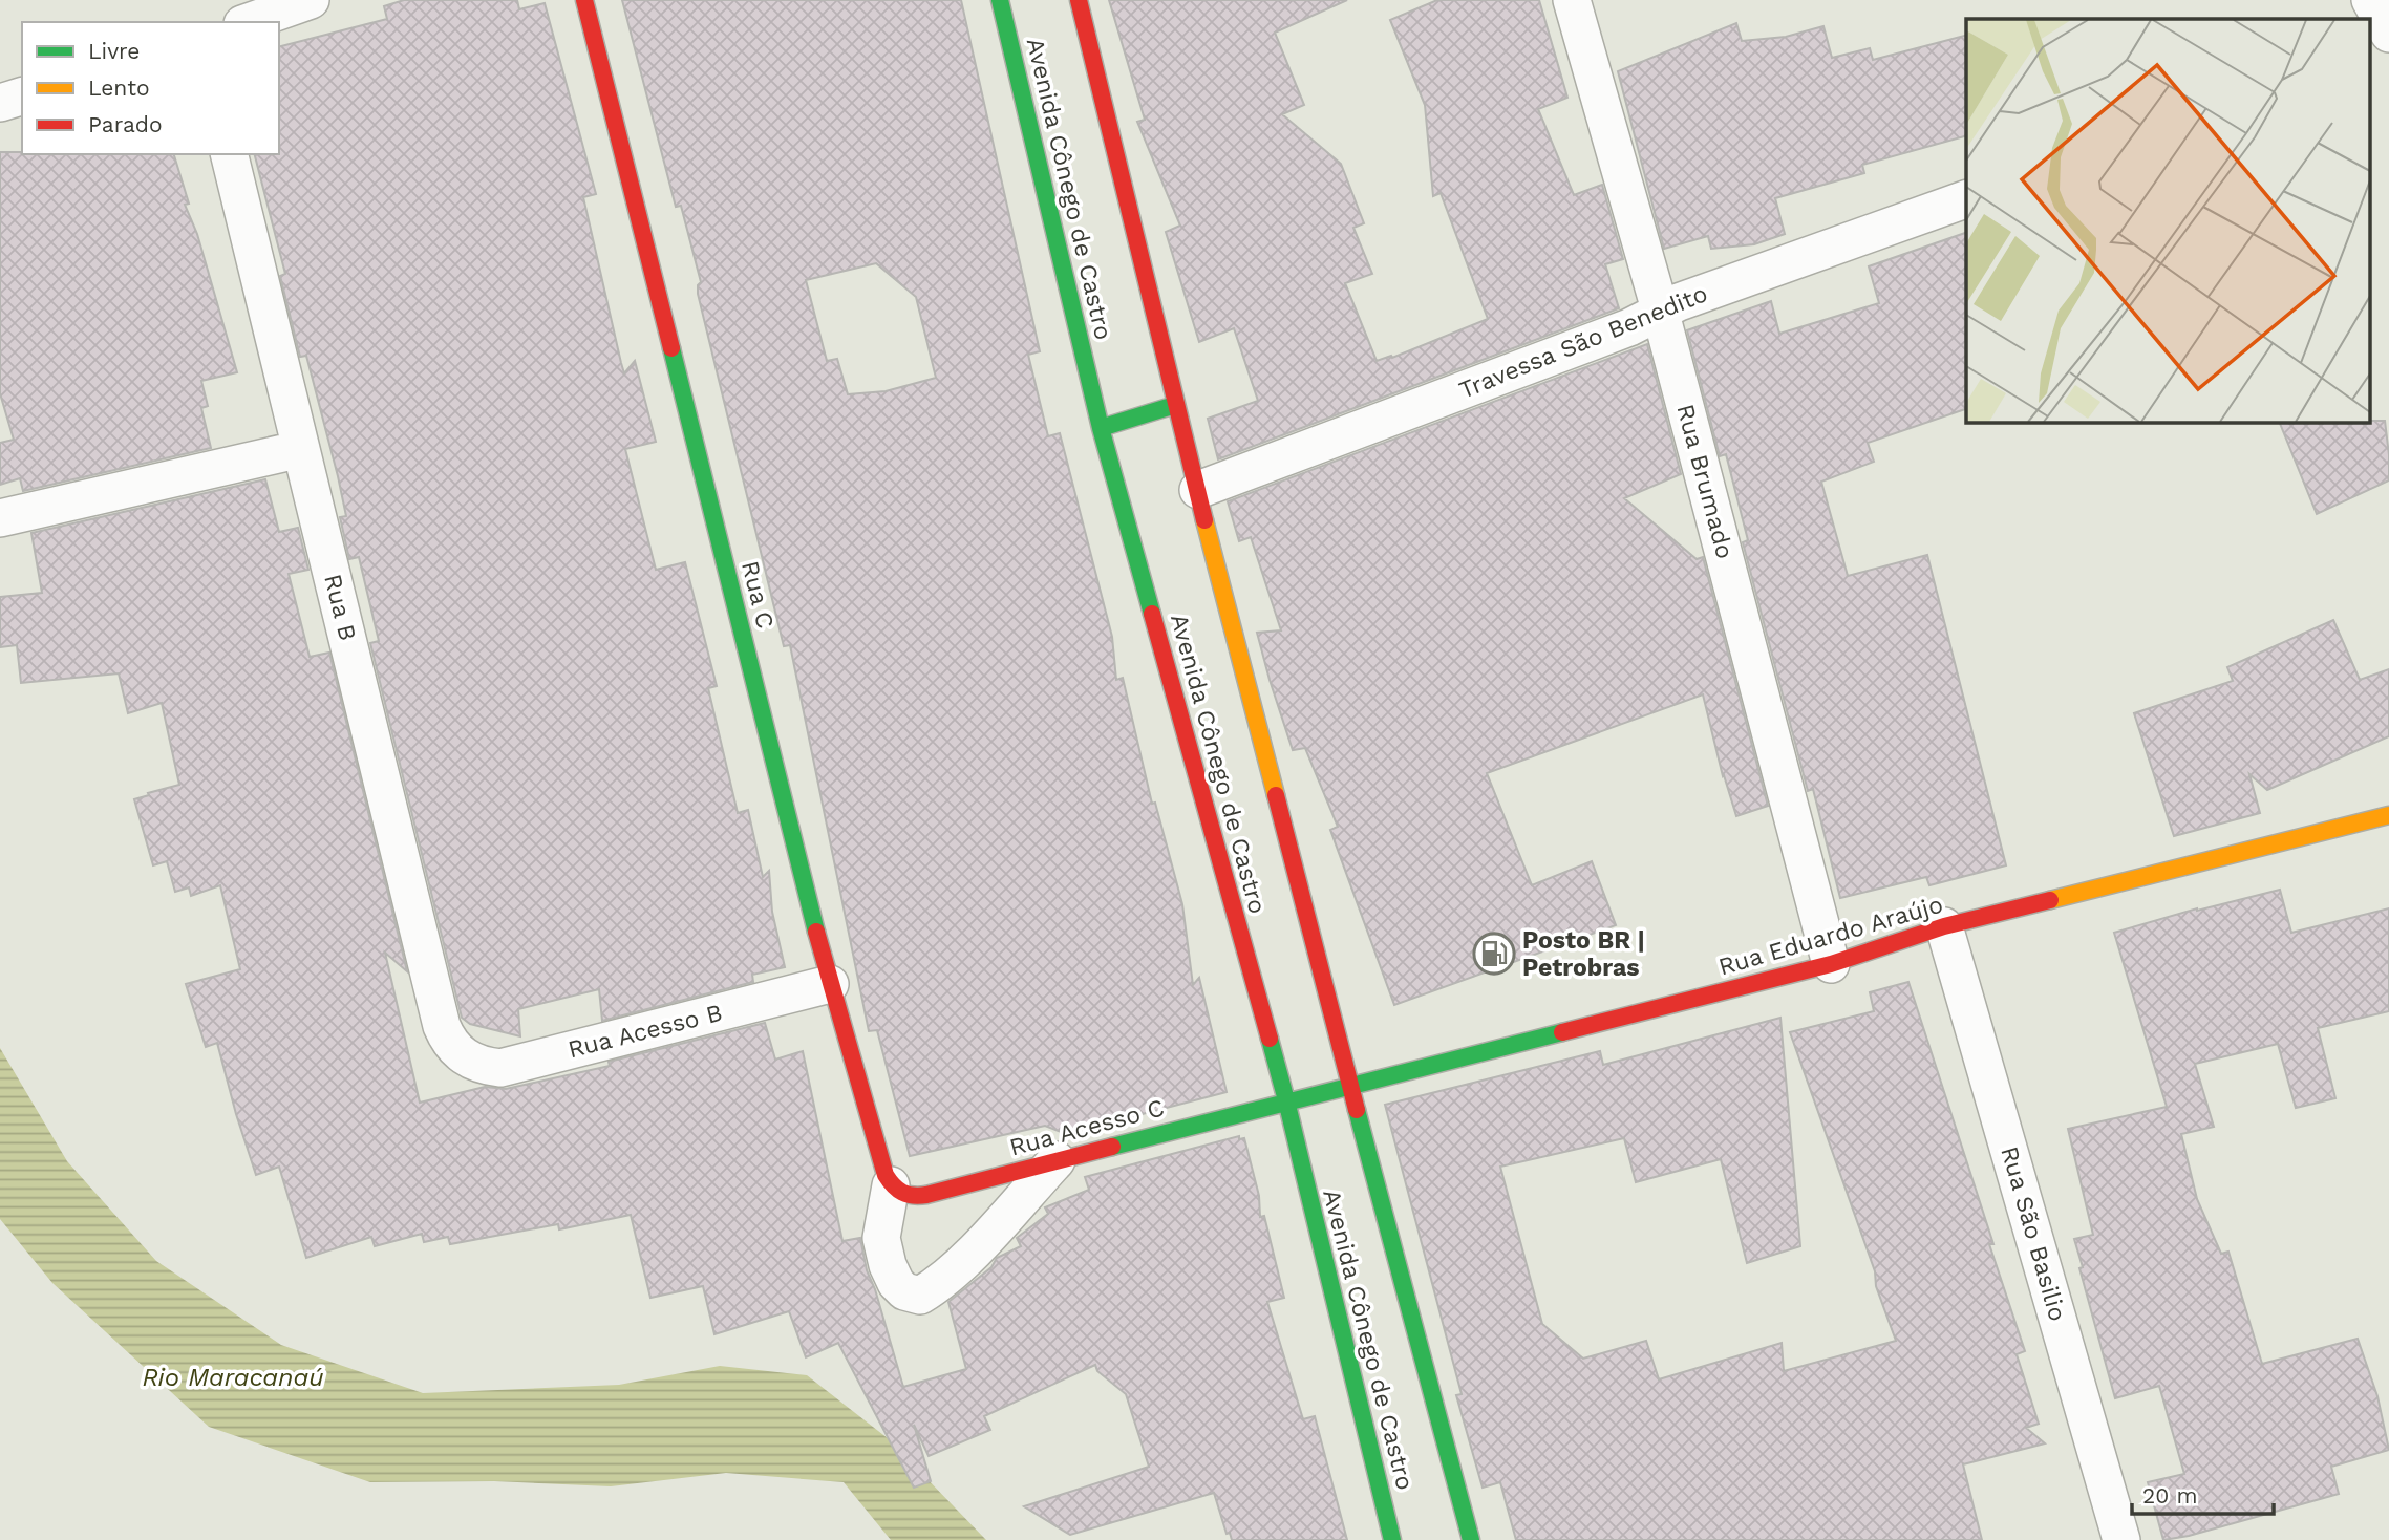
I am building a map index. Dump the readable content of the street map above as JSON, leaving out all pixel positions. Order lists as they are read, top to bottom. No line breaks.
{"streets":{"main road":["Avenida Cônego de Castro","Rua C","Rua Eduardo Araújo","Rua Acesso C"],"street":["Travessa São Benedito","Rua Brumado","Rua B","Rua Acesso B","Rua São Basilio"]},"crossings":[["Avenida Cônego de Castro","Travessa São Benedito"],["Avenida Cônego de Castro","Rua Eduardo Araújo"],["Avenida Cônego de Castro","Rua Acesso C"],["Travessa São Benedito","Rua Brumado"],["Rua Brumado","Rua Eduardo Araújo"],["Rua C","Rua Acesso B"],["Rua C","Rua Acesso C"],["Rua B","Rua Acesso B"],["Rua Eduardo Araújo","Rua Acesso C"],["Rua Eduardo Araújo","Rua São Basilio"]],"water":["Rio Maracanaú"],"places":{"fuel station":["Posto BR | Petrobras"]},"legend":["Livre","Lento","Parado"],"scale_bar":"20 m"}
